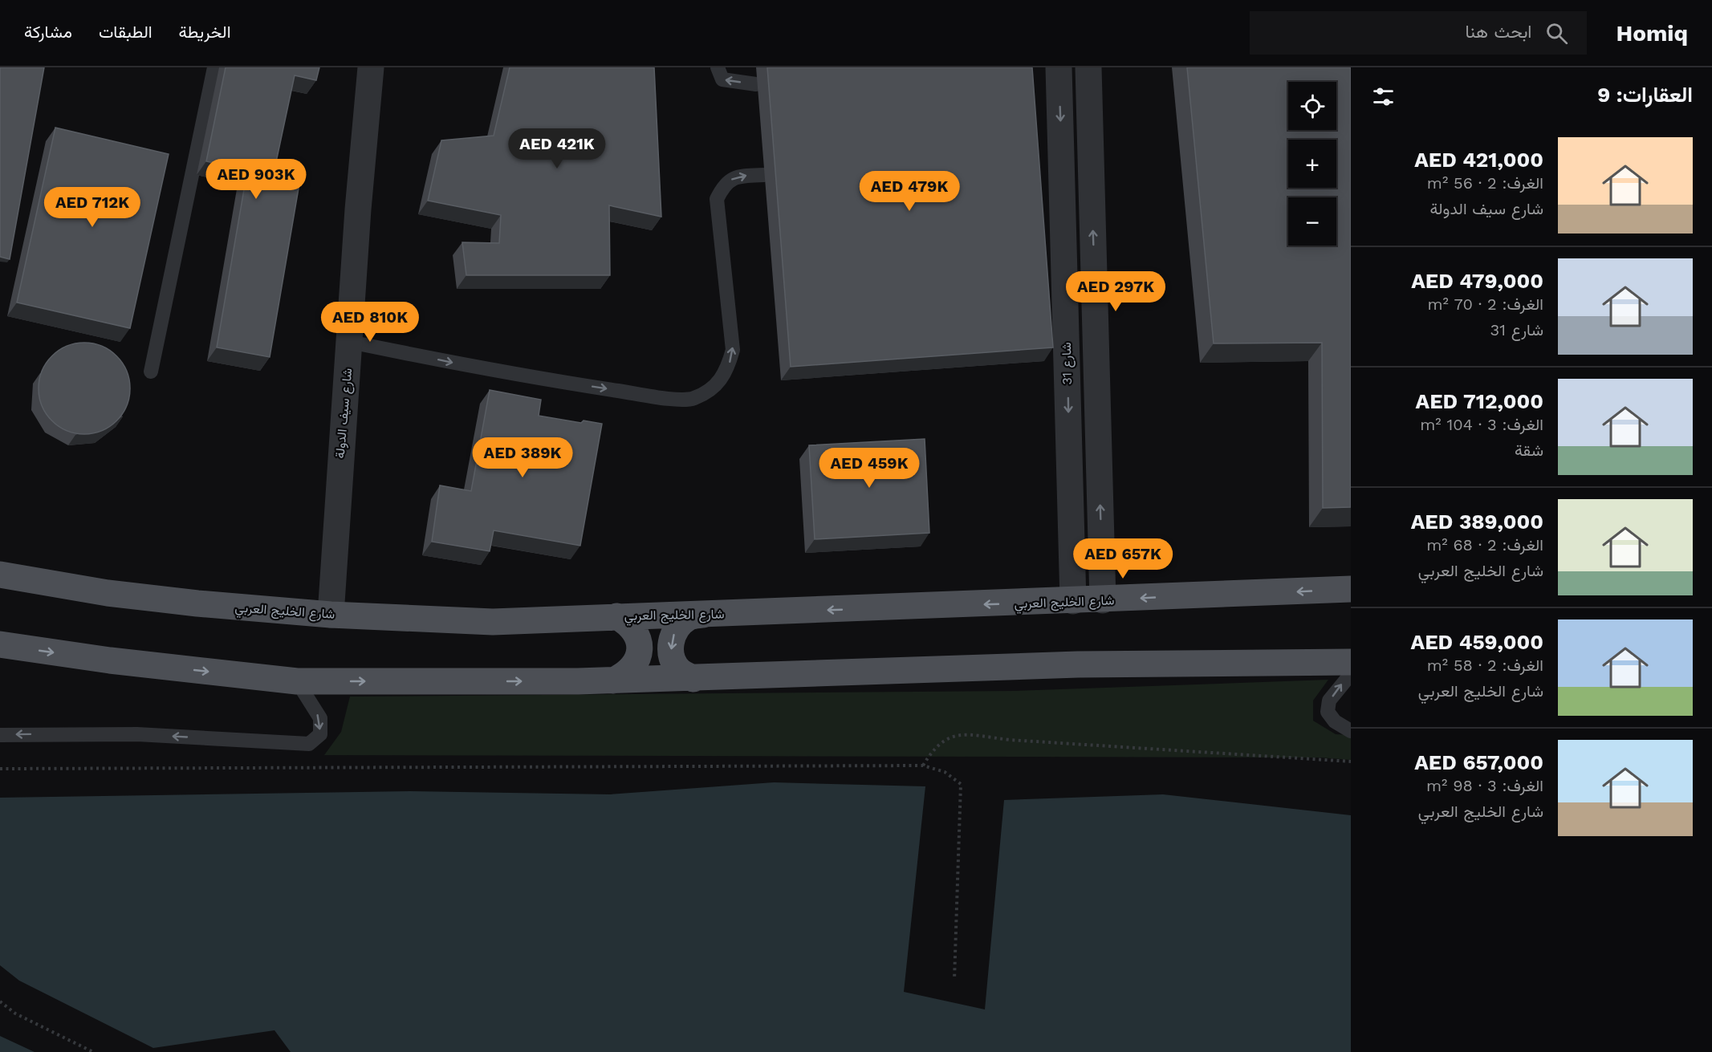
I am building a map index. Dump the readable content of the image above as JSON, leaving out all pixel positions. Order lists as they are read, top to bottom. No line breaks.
{"streets":{"main road":["شارع الخليج العربي"],"street":["شارع 31","شارع سيف الدولة"]},"crossings":[["شارع 31","شارع الخليج العربي"],["شارع سيف الدولة","شارع الخليج العربي"]],"page":{"header":"Homiq","search":"ابحث هنا","nav":["الخريطة","الطبقات","مشاركة"],"heading":"العقارات: 9","map_buttons":["+","−"],"list":[{"name":"AED 421,000","note":"الغرف: 2 · 56 m² · شارع سيف الدولة"},{"name":"AED 479,000","note":"الغرف: 2 · 70 m² · شارع 31"},{"name":"AED 712,000","note":"الغرف: 3 · 104 m² · شقة"},{"name":"AED 389,000","note":"الغرف: 2 · 68 m² · شارع الخليج العربي"},{"name":"AED 459,000","note":"الغرف: 2 · 58 m² · شارع الخليج العربي"},{"name":"AED 657,000","note":"الغرف: 3 · 98 m² · شارع الخليج العربي"}],"price":["AED 421K","AED 903K","AED 479K","AED 712K","AED 297K","AED 810K","AED 389K","AED 459K","AED 657K"]}}
